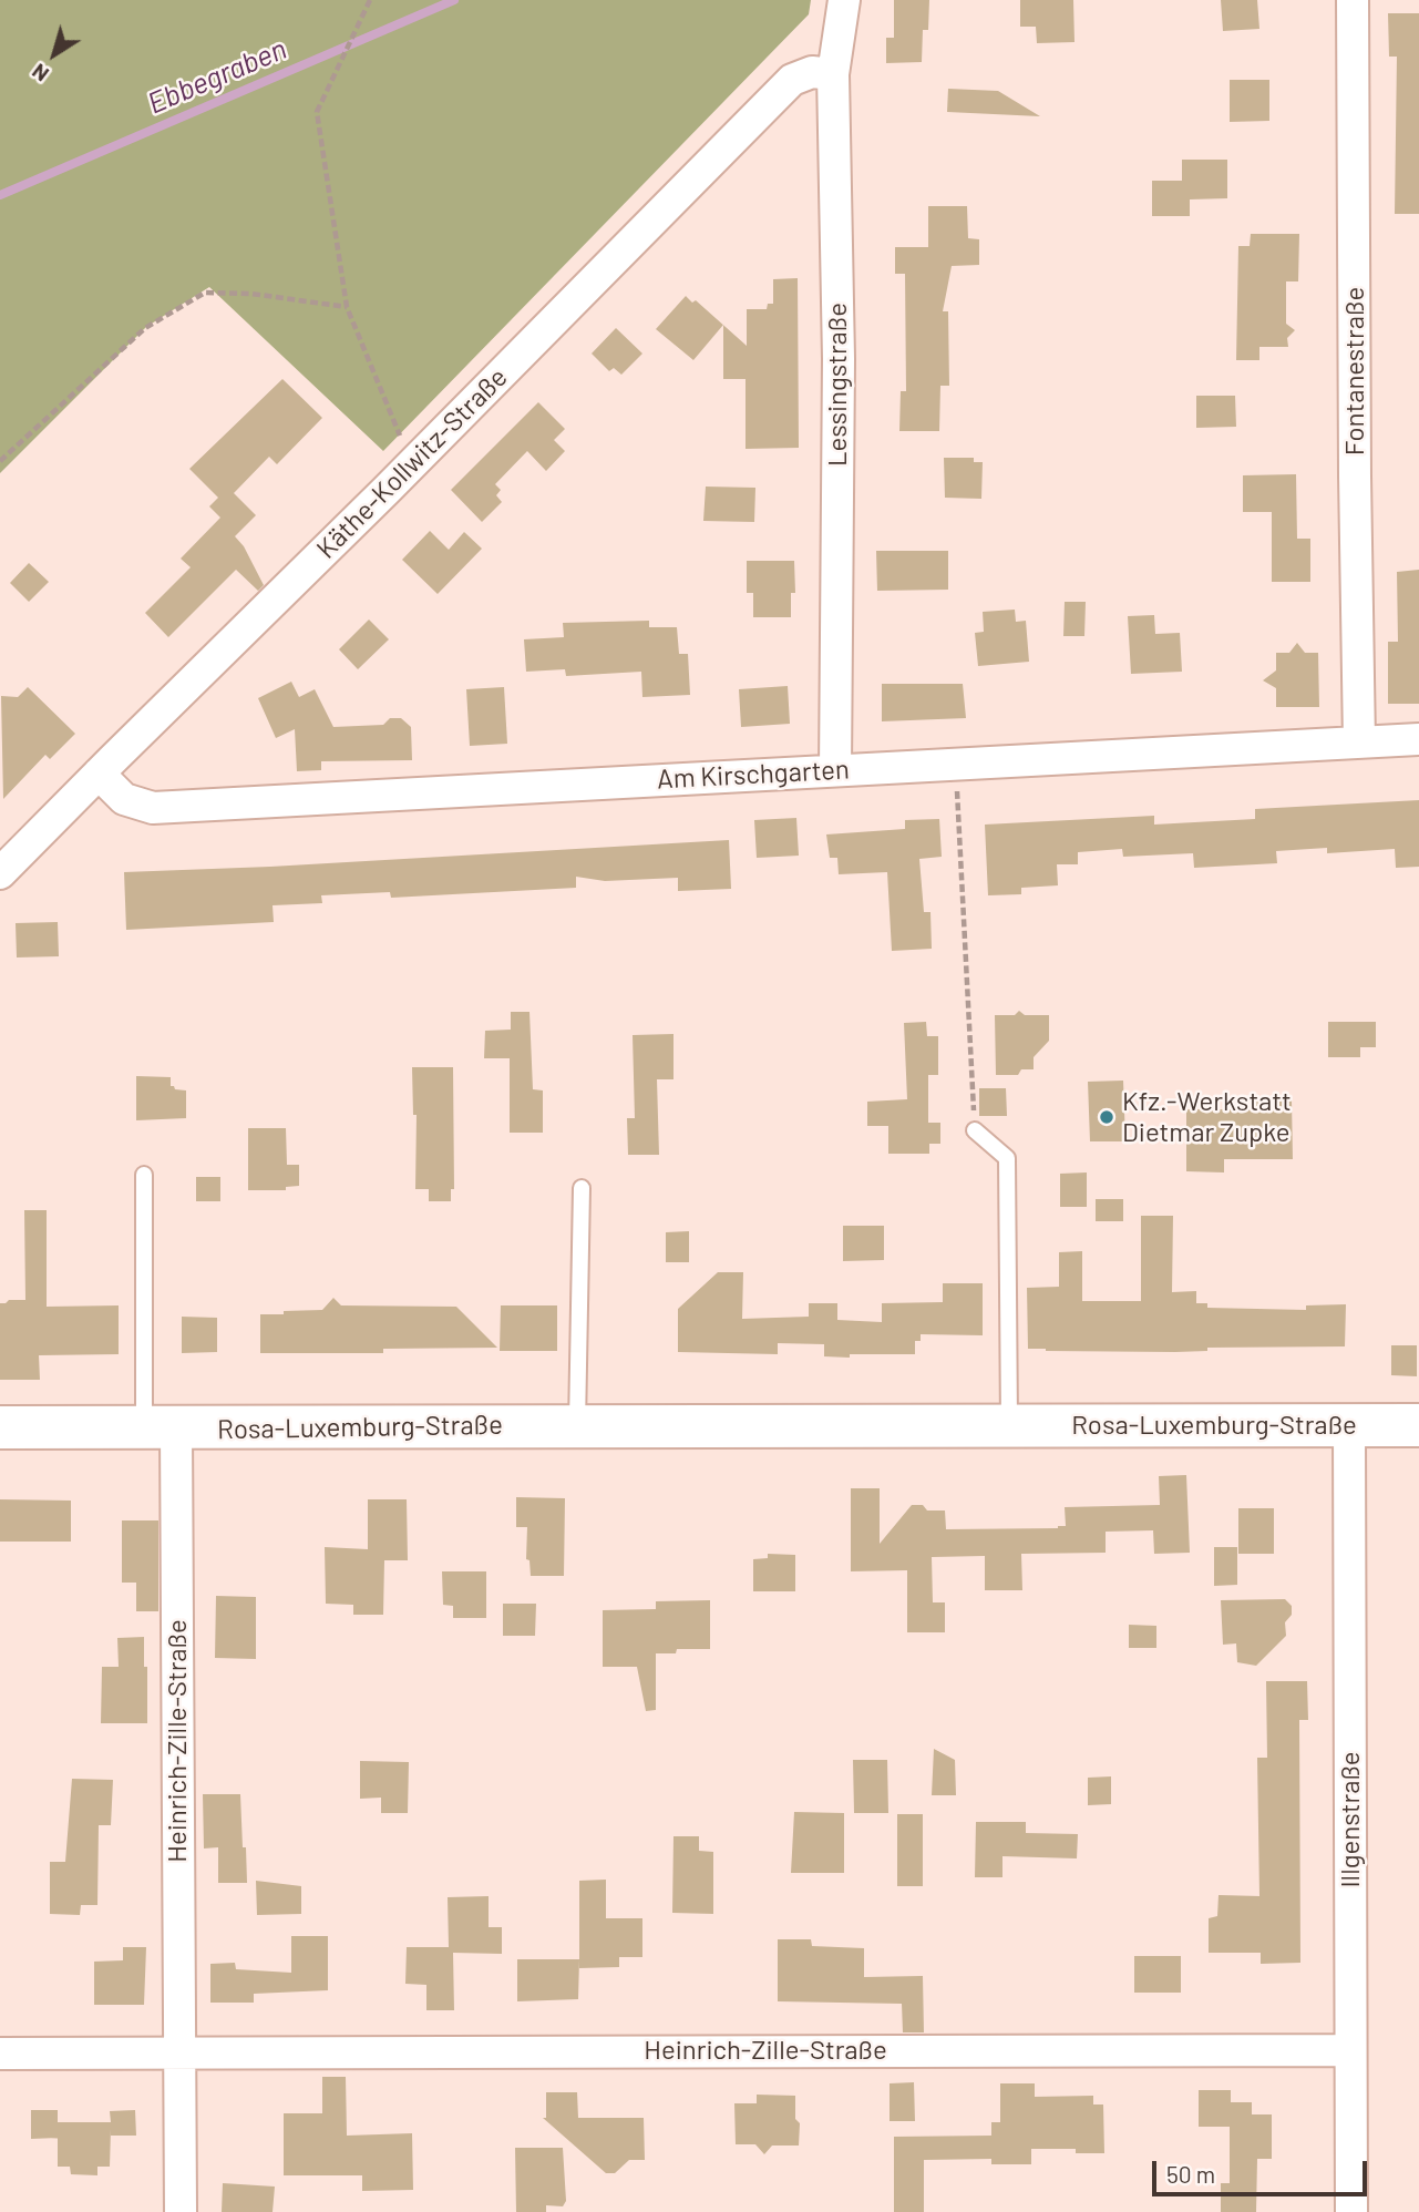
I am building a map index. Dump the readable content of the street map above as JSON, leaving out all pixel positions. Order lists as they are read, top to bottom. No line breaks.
{"streets":{"street":["Fontanestraße","Lessingstraße","Käthe-Kollwitz-Straße","Am Kirschgarten","Rosa-Luxemburg-Straße","Heinrich-Zille-Straße","Illgenstraße"]},"crossings":[["Fontanestraße","Am Kirschgarten"],["Lessingstraße","Käthe-Kollwitz-Straße"],["Lessingstraße","Am Kirschgarten"],["Käthe-Kollwitz-Straße","Am Kirschgarten"],["Rosa-Luxemburg-Straße","Heinrich-Zille-Straße"],["Rosa-Luxemburg-Straße","Illgenstraße"],["Heinrich-Zille-Straße","Illgenstraße"]],"water":["Ebbegraben"],"places":["Kfz.-Werkstatt Dietmar Zupke"],"scale_bar":"50 m","north":"bottom left"}
